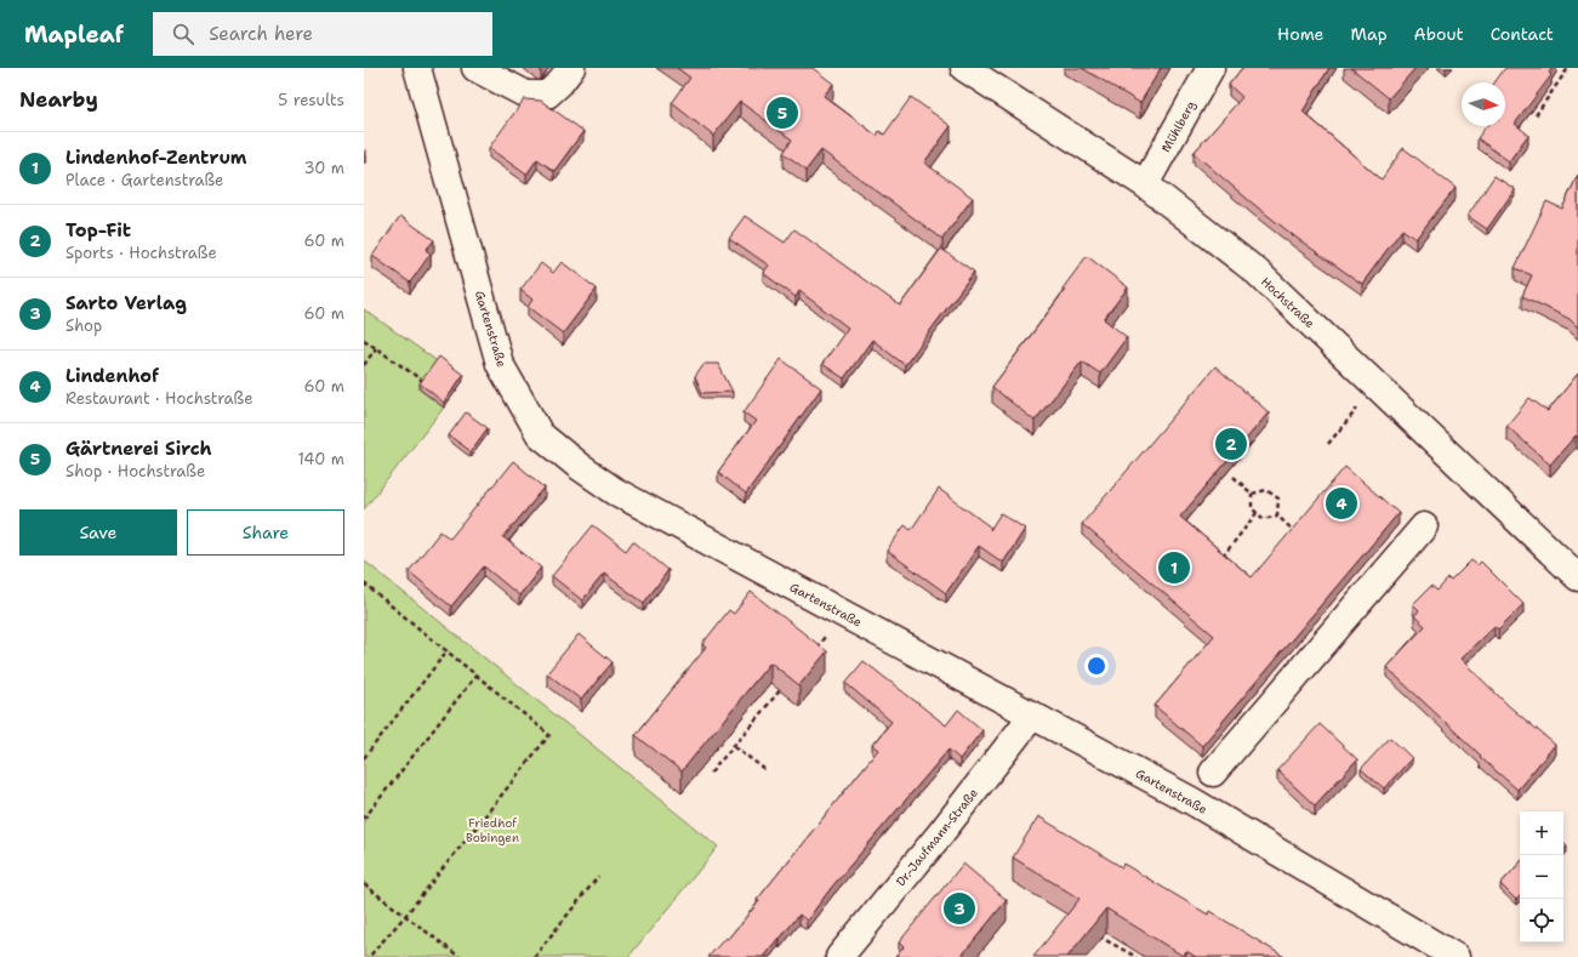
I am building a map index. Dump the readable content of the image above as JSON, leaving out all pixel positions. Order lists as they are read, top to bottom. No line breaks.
{"streets":{"street":["Mühlberg","Hochstraße","Gartenstraße","Dr.-Jaufmann-Straße"]},"crossings":[["Mühlberg","Hochstraße"],["Gartenstraße","Dr.-Jaufmann-Straße"]],"parks":["Friedhof Bobingen"],"north":"right","page":{"header":"Mapleaf","search":"Search here","nav":["Home","Map","About","Contact"],"heading":["Nearby","5 results"],"pins":["5","2","4","1","3"],"list":[{"mark":"1","name":"Lindenhof-Zentrum","note":"Place · Gartenstraße","value":"30 m"},{"mark":"2","name":"Top-Fit","note":"Sports · Hochstraße","value":"60 m"},{"mark":"3","name":"Sarto Verlag","note":"Shop","value":"60 m"},{"mark":"4","name":"Lindenhof","note":"Restaurant · Hochstraße","value":"60 m"},{"mark":"5","name":"Gärtnerei Sirch","note":"Shop · Hochstraße","value":"140 m"}],"buttons":["Save","Share"],"map_buttons":["+","−"]}}
